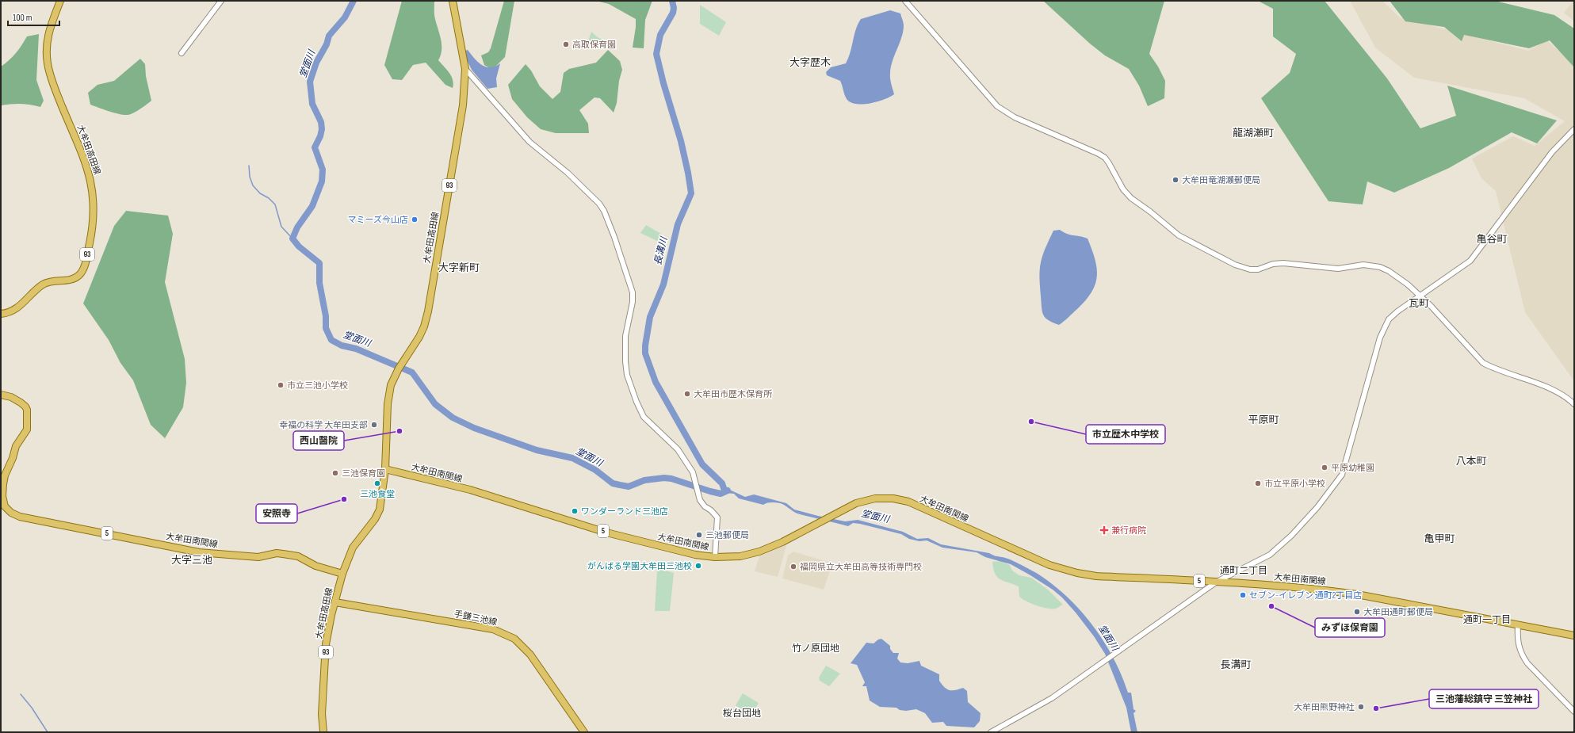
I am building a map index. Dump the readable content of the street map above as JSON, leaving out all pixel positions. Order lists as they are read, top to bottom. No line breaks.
{"streets":{"main road":["大牟田高田線","93","大牟田南関線","5","手鎌三池線"]},"crossings":[["大牟田高田線","大牟田南関線"],["大牟田高田線","手鎌三池線"]],"districts":["大字歴木","龍湖瀬町","亀谷町","大字新町","瓦町","平原町","八本町","亀甲町","大字三池","通町二丁目","通町一丁目","竹ノ原団地","長溝町","桜台団地"],"water":["堂面川","長溝川"],"places":{"other":["高取保育園","大牟田竜湖瀬郵便局","マミーズ今山店","市立三池小学校","大牟田市歴木保育所","市立歴木中学校","幸福の科学 大牟田支部","西山醫院","平原幼稚園","三池保育園","三池食堂","市立平原小学校","安照寺","ワンダーランド三池店","三池郵便局","がんばる学園大牟田三池校","福岡県立大牟田高等技術専門校","セブン-イレブン 通町2丁目店","みずほ保育園","大牟田通町郵便局","大牟田熊野神社","三池藩総鎮守 三笠神社"],"health":["兼行病院"]},"scale_bar":"100 m"}
